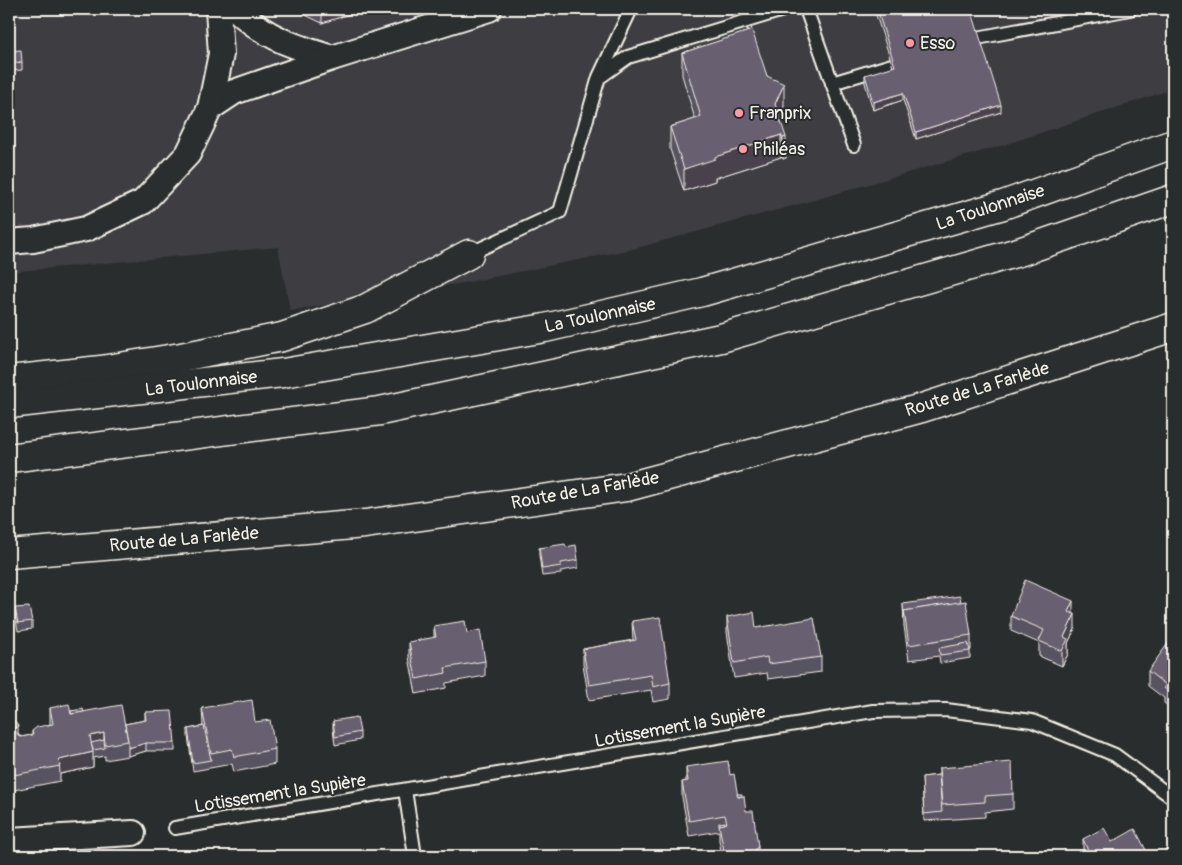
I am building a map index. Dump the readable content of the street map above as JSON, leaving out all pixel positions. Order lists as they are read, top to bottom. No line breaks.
{"streets":{"main road":["La Toulonnaise","Route de La Farlède"],"lane":["Lotissement la Supière"]},"places":["Esso","Franprix","Philéas"]}
